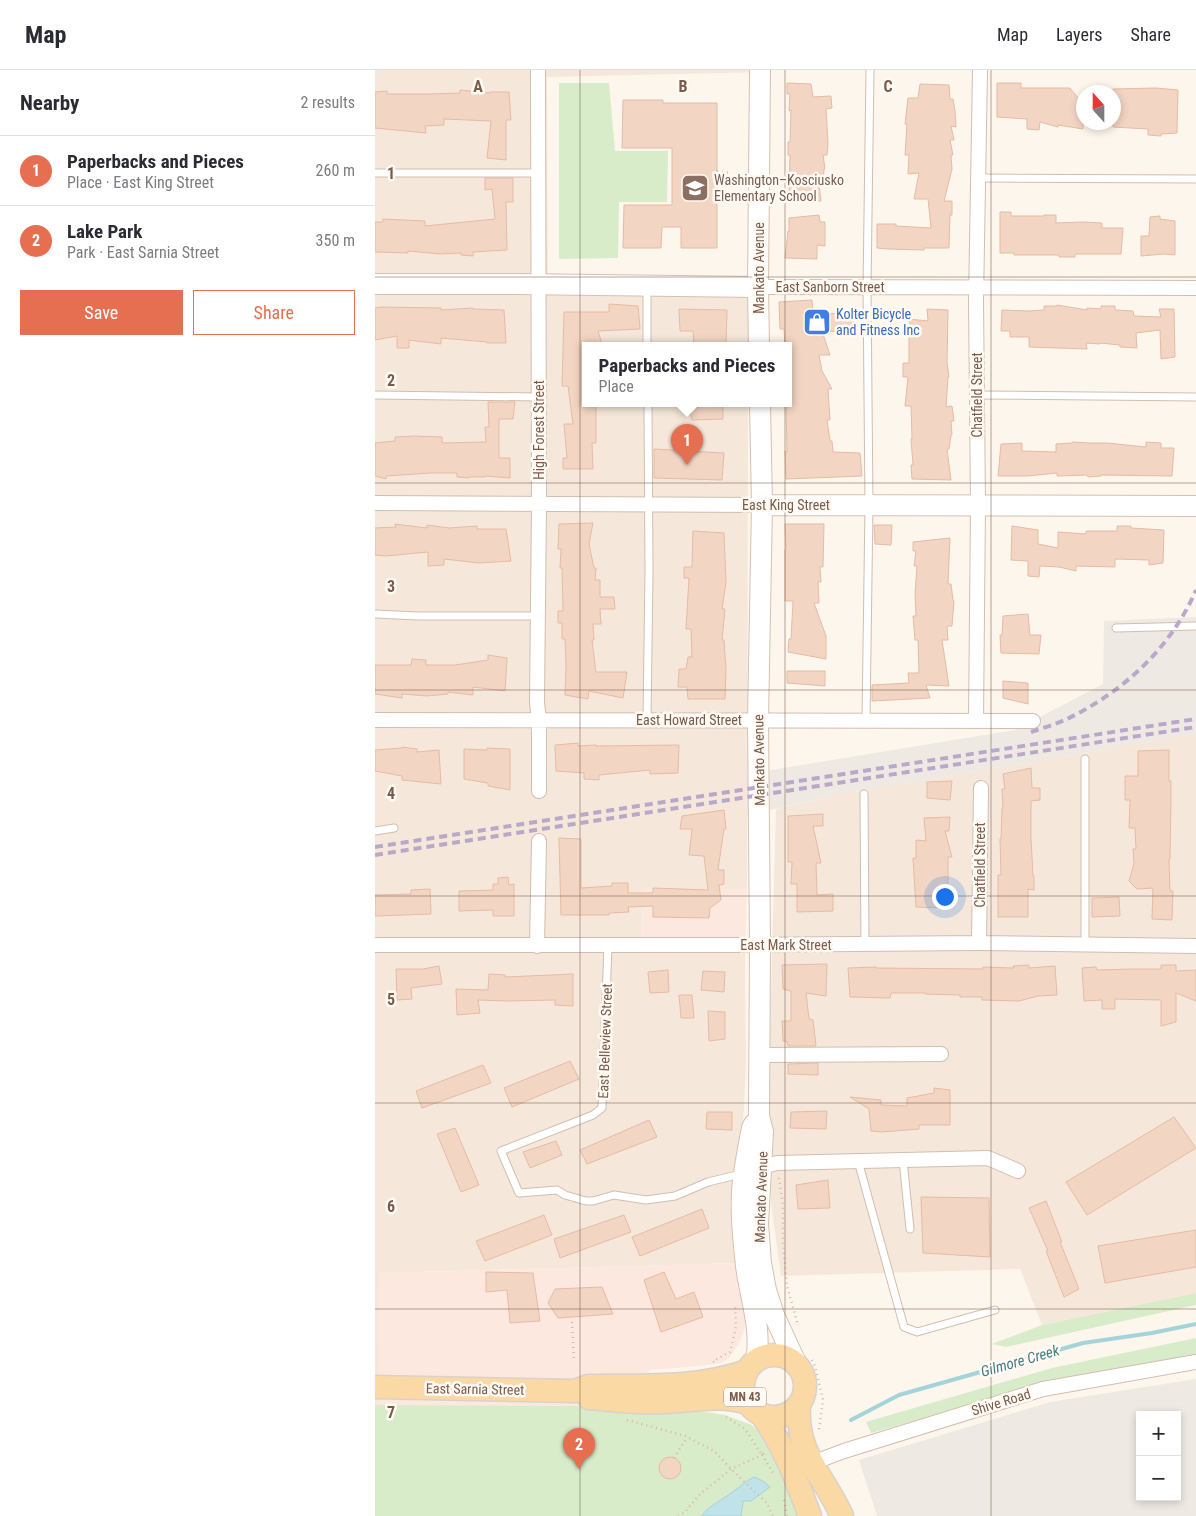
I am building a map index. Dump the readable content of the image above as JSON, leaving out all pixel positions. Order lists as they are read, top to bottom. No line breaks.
{"streets":{"main road":["Mankato Avenue","East Sanborn Street","East King Street","East Sarnia Street","MN 43"],"street":["Chatfield Street","High Forest Street","East Howard Street","East Mark Street","East Belleview Street","Shive Road"]},"crossings":[["Mankato Avenue","East Sanborn Street"],["Mankato Avenue","East King Street"],["Mankato Avenue","East Howard Street"],["Mankato Avenue","East Mark Street"],["Mankato Avenue","East Belleview Street"],["Mankato Avenue","East Sarnia Street"],["Mankato Avenue","MN 43"],["Mankato Avenue","Shive Road"],["East Sanborn Street","Chatfield Street"],["East Sanborn Street","High Forest Street"],["Chatfield Street","East King Street"],["Chatfield Street","East Howard Street"],["Chatfield Street","East Mark Street"],["High Forest Street","East King Street"],["High Forest Street","East Howard Street"],["East Mark Street","East Belleview Street"],["East Sarnia Street","MN 43"]],"water":["Gilmore Creek"],"places":{"school or university":["Washington–Kosciusko Elementary School"],"shop":["Kolter Bicycle and Fitness Inc"]},"north":"top","page":{"header":"Map","nav":["Map","Layers","Share"],"heading":["Nearby","2 results"],"list":[{"mark":"1","name":"Paperbacks and Pieces","note":"Place · East King Street","value":"260 m"},{"mark":"2","name":"Lake Park","note":"Park · East Sarnia Street","value":"350 m"}],"buttons":["Save","Share"],"popup":["Paperbacks and Pieces","Place"],"pins":["1","2"],"map_buttons":["+","−"]},"grid":{"columns":["A","B","C"],"rows":["1","2","3","4","5","6","7"]}}
